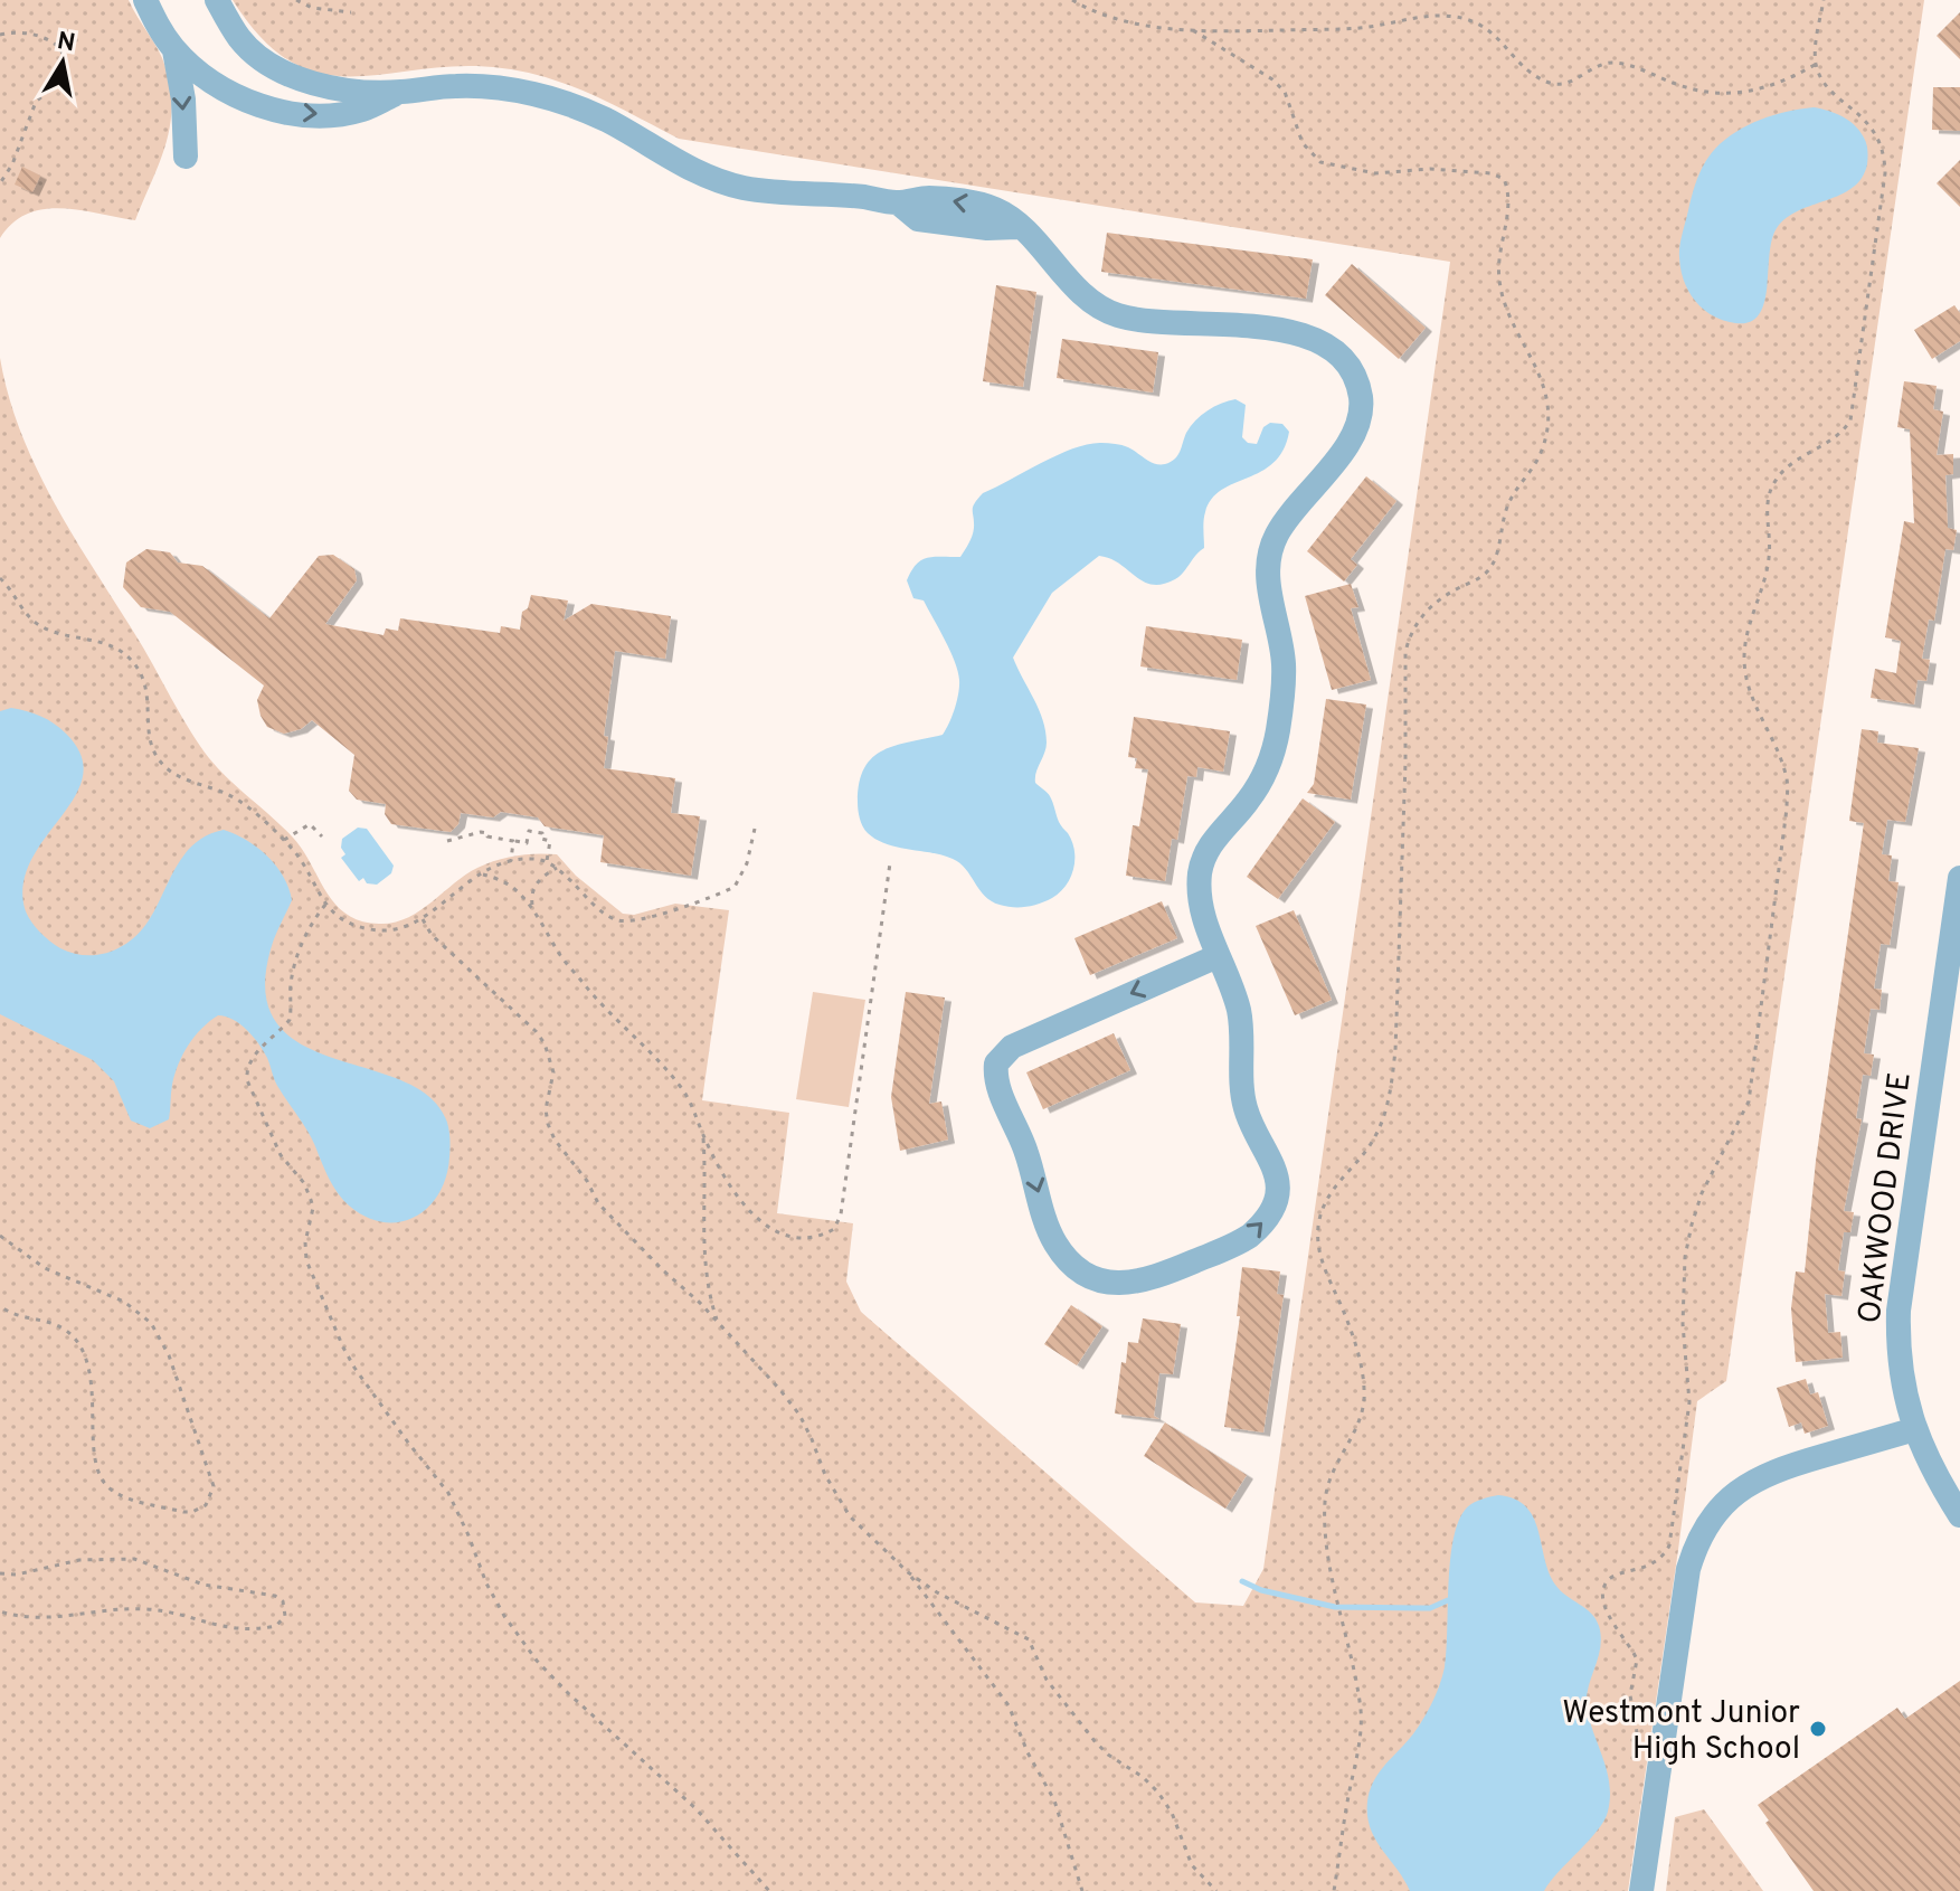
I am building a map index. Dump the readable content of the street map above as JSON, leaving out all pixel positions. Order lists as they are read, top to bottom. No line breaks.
{"streets":{"street":["OAKWOOD DRIVE"]},"places":["Westmont Junior High School"],"north":"top"}
